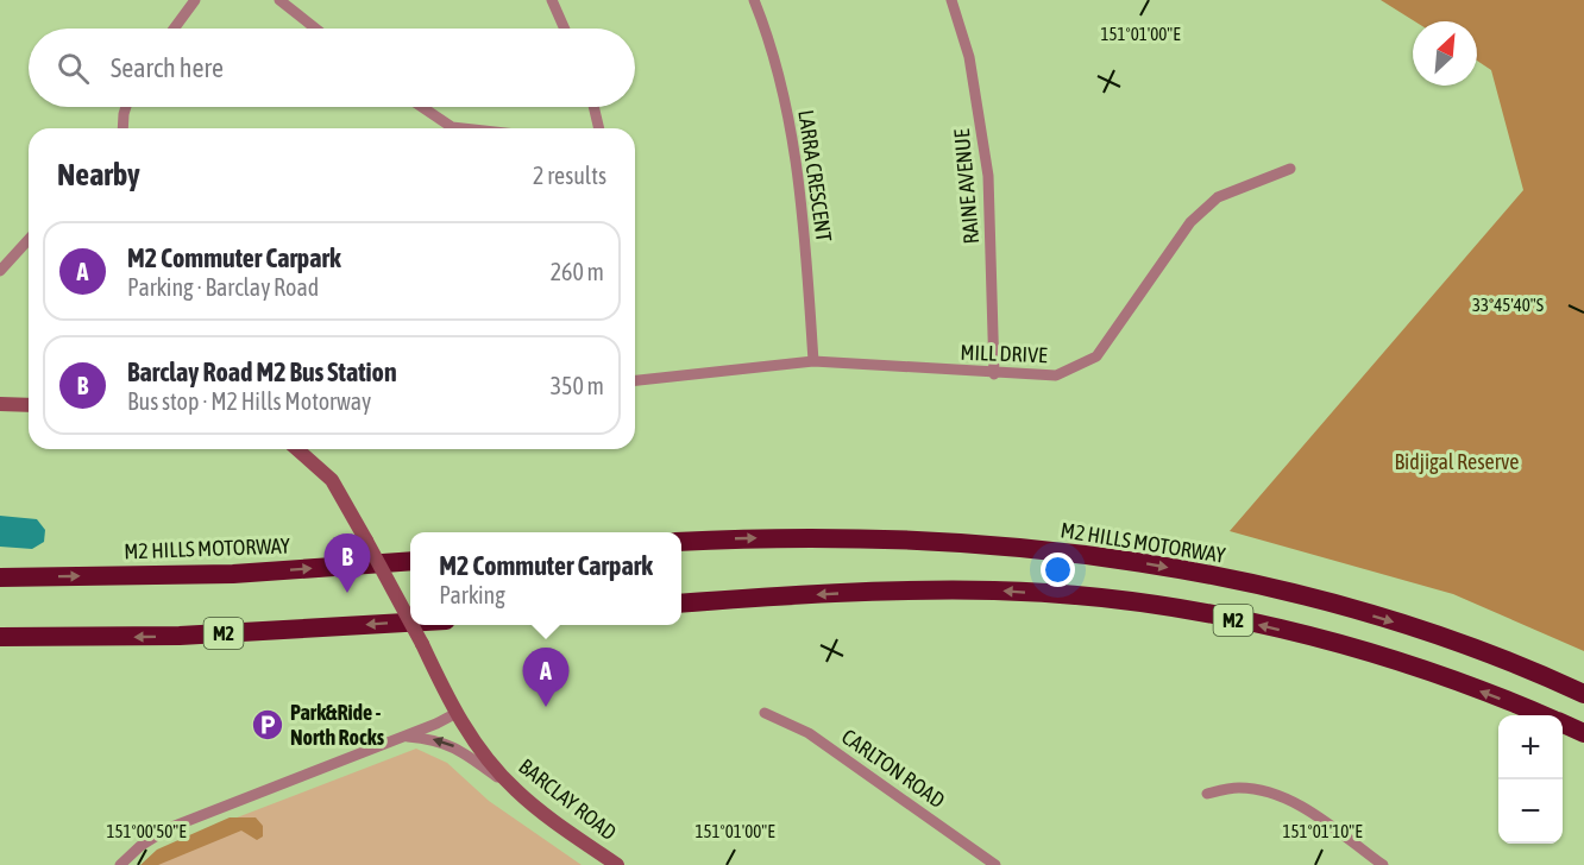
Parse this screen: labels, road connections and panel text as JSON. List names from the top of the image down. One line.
{"streets":{"highway":["M2 HILLS MOTORWAY","M2"],"main road":["BARCLAY ROAD"],"street":["LARRA CRESCENT","RAINE AVENUE","MILL DRIVE","CARLTON ROAD"]},"crossings":[["LARRA CRESCENT","MILL DRIVE"],["RAINE AVENUE","MILL DRIVE"]],"parks":["Bidjigal Reserve"],"places":{"parking":["Park&Ride - North Rocks"]},"north":"top right","page":{"search":"Search here","heading":["Nearby","2 results"],"list":[{"mark":"A","name":"M2 Commuter Carpark","note":"Parking · Barclay Road","value":"260 m"},{"mark":"B","name":"Barclay Road M2 Bus Station","note":"Bus stop · M2 Hills Motorway","value":"350 m"}],"popup":["M2 Commuter Carpark","Parking"],"pins":["B","A"],"map_buttons":["+","−"]},"coordinates":["151°01'00\"E","33°45'40\"S","151°00'50\"E","151°01'10\"E"]}
